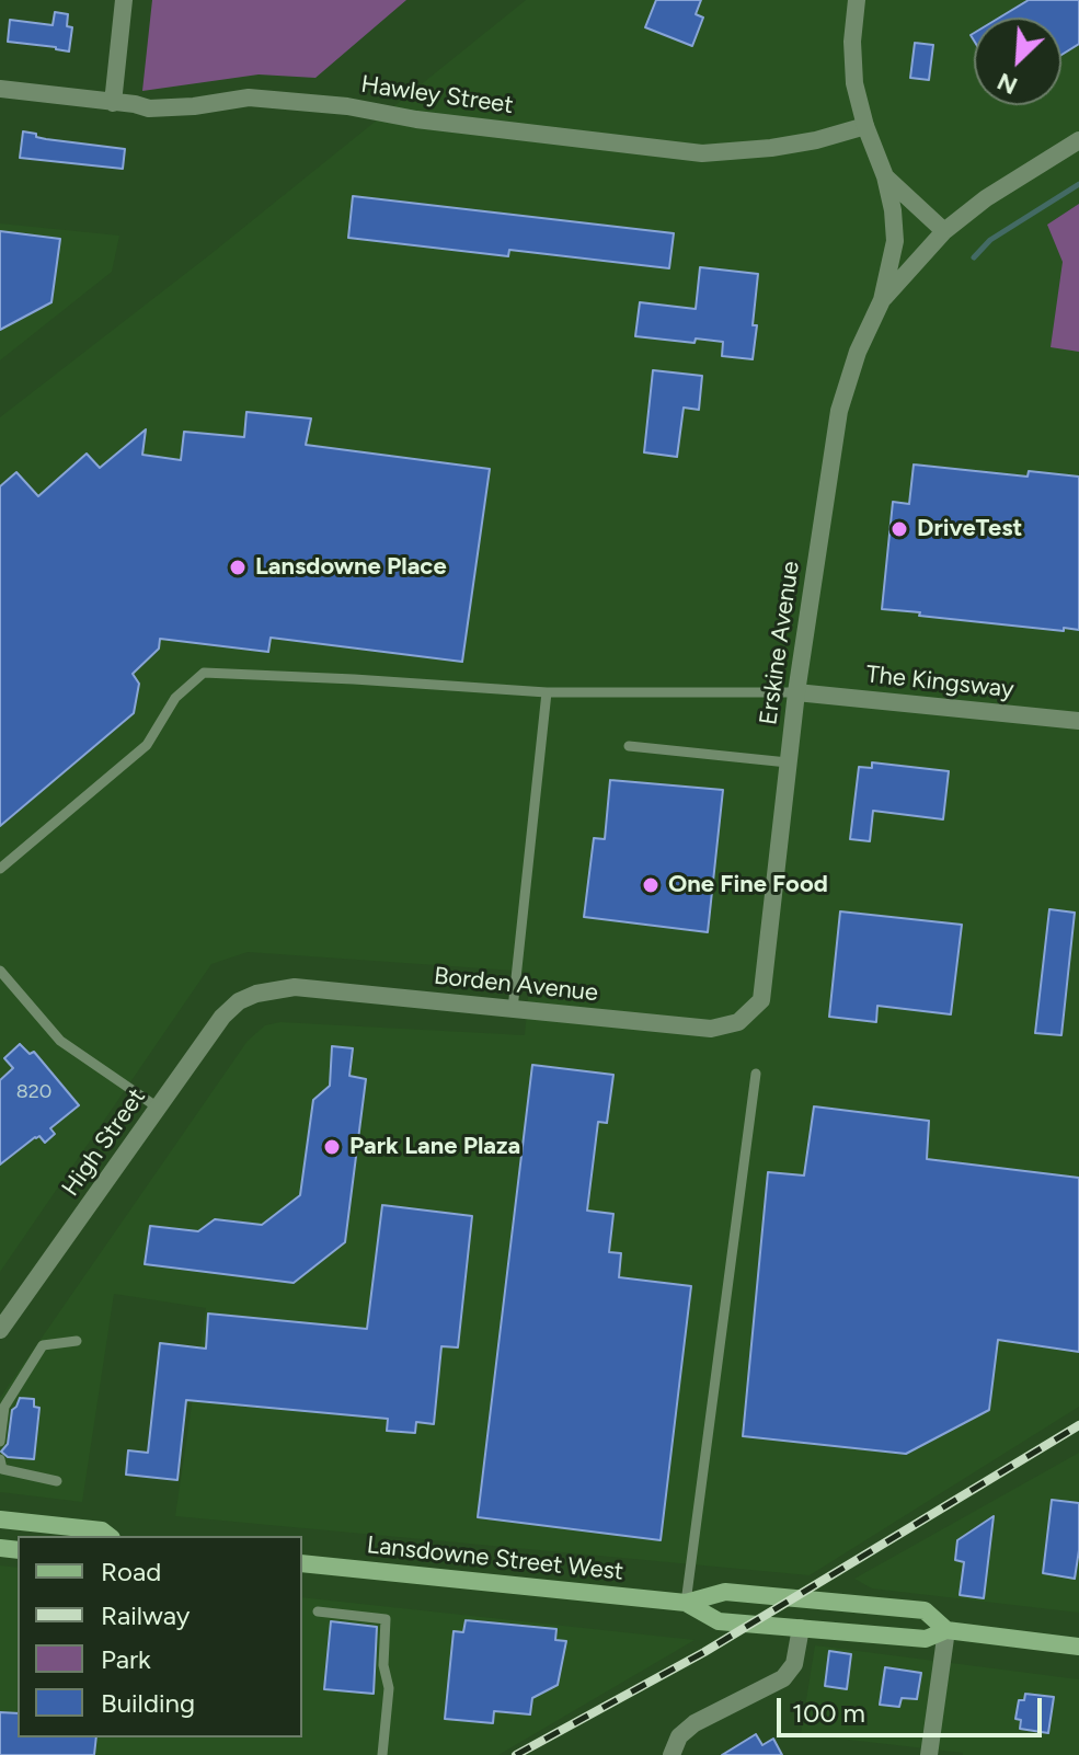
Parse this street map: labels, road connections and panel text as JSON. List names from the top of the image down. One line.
{"streets":{"main road":["Lansdowne Street West"],"street":["Hawley Street","Erskine Avenue","The Kingsway","Borden Avenue","High Street"]},"crossings":[["Erskine Avenue","The Kingsway"],["Erskine Avenue","Borden Avenue"],["Borden Avenue","High Street"]],"places":["DriveTest","Lansdowne Place","One Fine Food","Park Lane Plaza"],"house_numbers":["820"],"legend":["Road","Railway","Park","Building"],"scale_bar":"100 m","north":"bottom left"}
